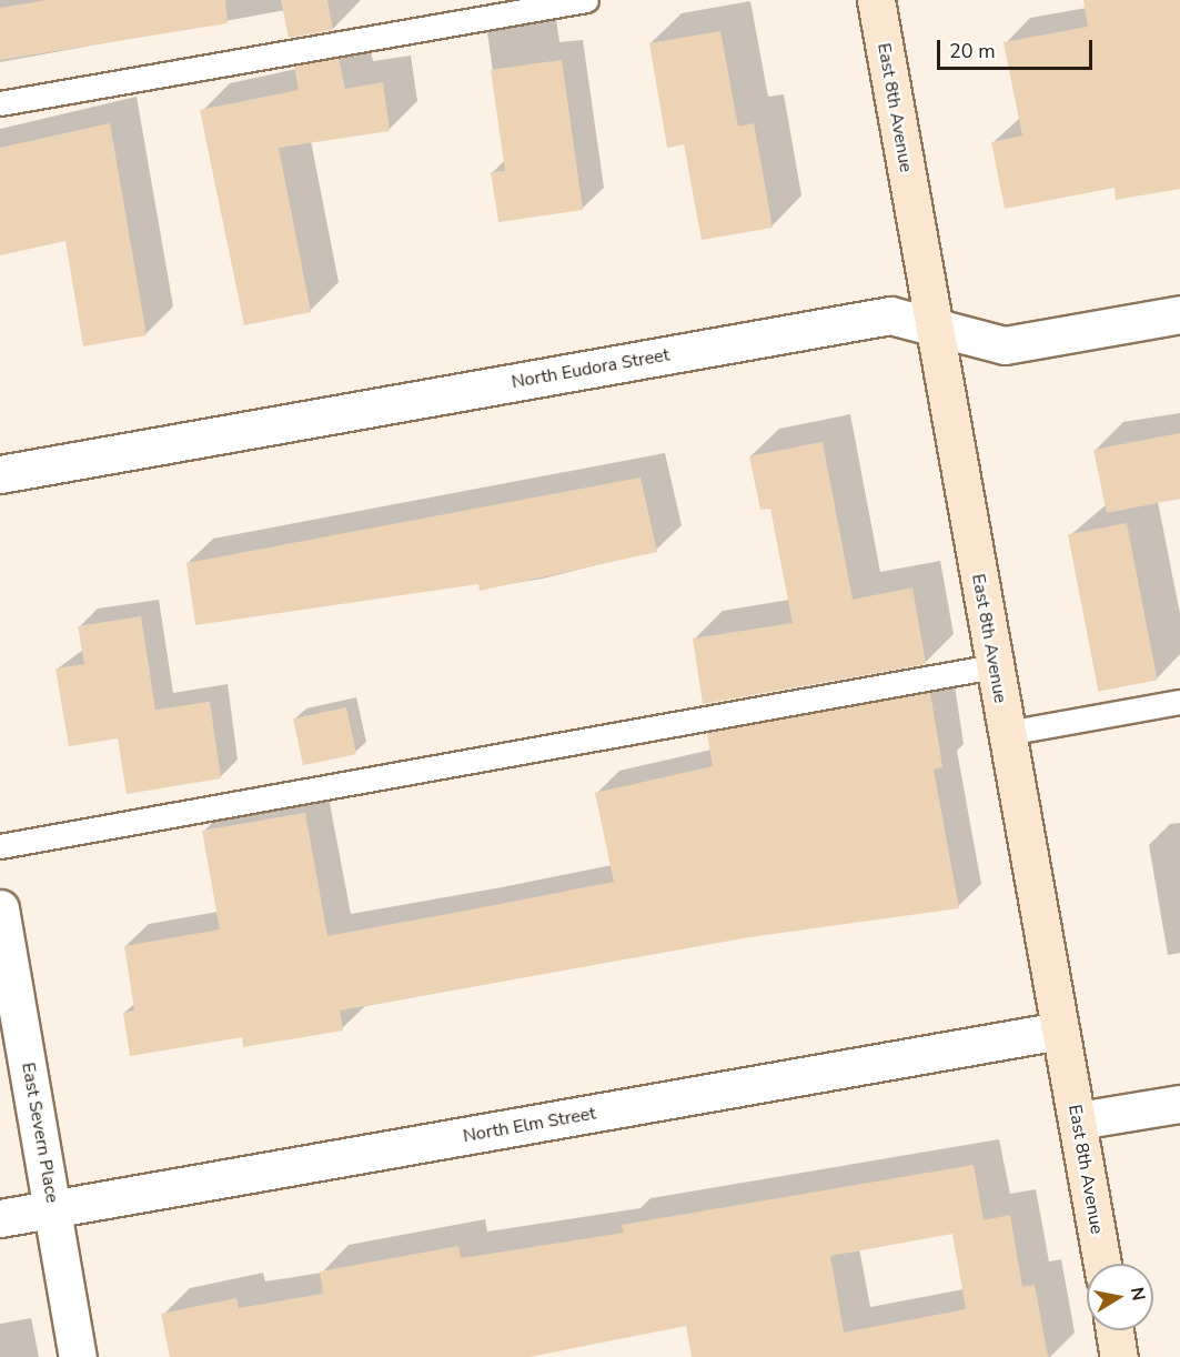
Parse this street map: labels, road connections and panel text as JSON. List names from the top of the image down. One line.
{"streets":{"street":["East 8th Avenue","North Eudora Street","North Elm Street","East Severn Place"]},"crossings":[["East 8th Avenue","North Eudora Street"],["East 8th Avenue","North Elm Street"],["North Elm Street","East Severn Place"]],"scale_bar":"20 m","north":"right"}
